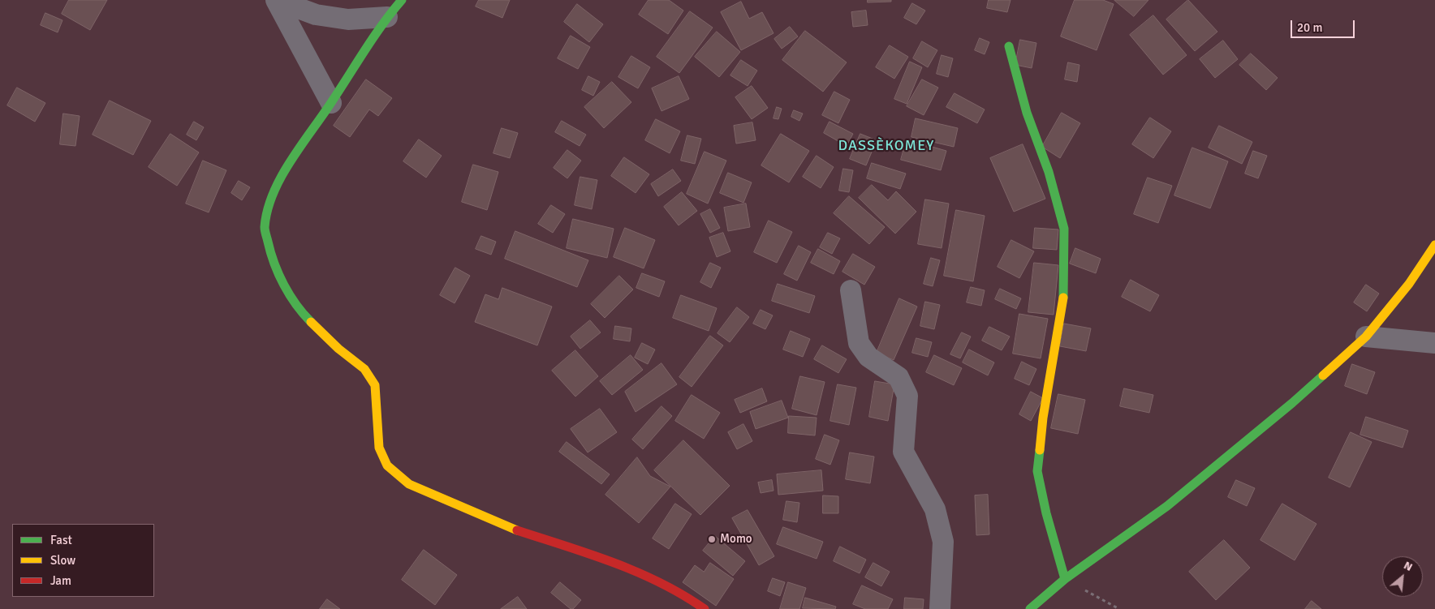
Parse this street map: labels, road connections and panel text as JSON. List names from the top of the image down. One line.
{"districts":["DASSÈKOMEY"],"places":["Momo"],"legend":["Fast","Slow","Jam"],"scale_bar":"20 m","north":"top right"}
